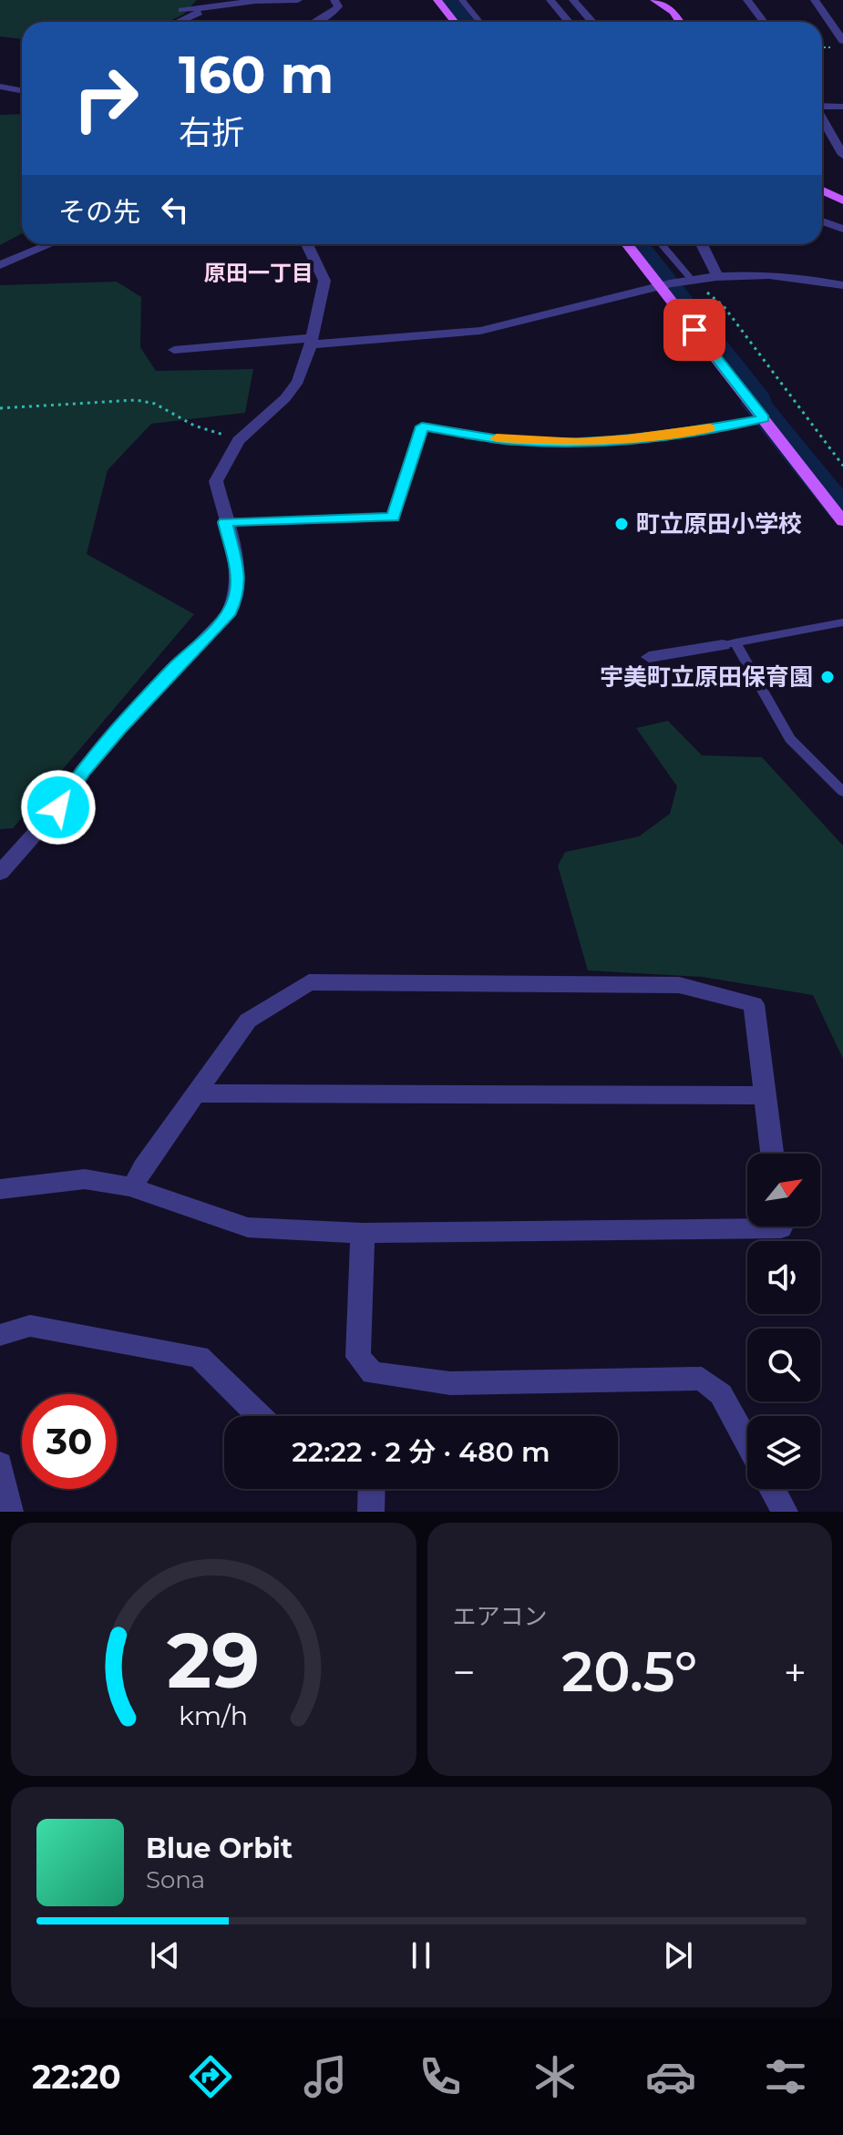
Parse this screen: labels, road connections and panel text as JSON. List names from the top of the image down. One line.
{"districts":["原田一丁目"],"places":["町立原田小学校","宇美町立原田保育園"],"north":"top right","page":{"turn":["160 m","右折"],"then":"その先","limit":"30","trip":"22:22 · 2 分 · 480 m","tile":"エアコン","heat":["−","20.5°","+"],"song":["Blue Orbit","Sona"],"tabs":"22:20","gauge":["29","km/h"]}}
